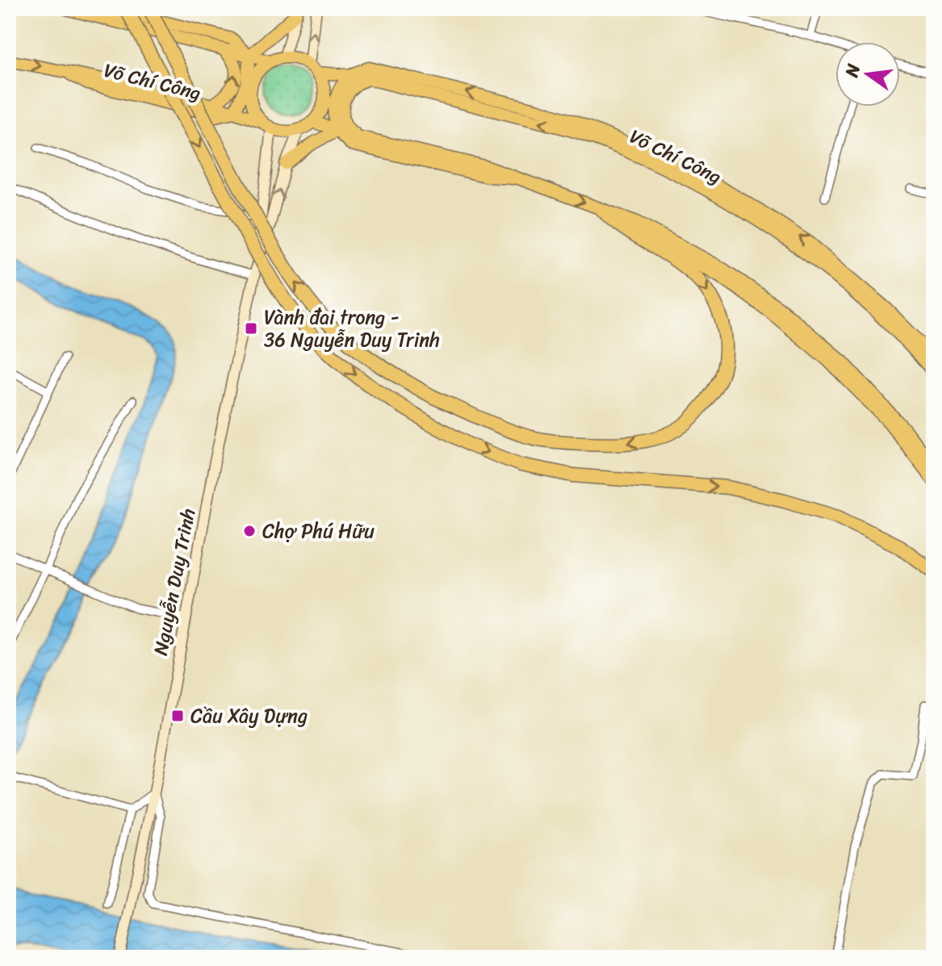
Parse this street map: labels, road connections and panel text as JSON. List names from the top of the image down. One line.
{"streets":{"main road":["Võ Chí Công","Nguyễn Duy Trinh"]},"crossings":[["Võ Chí Công","Nguyễn Duy Trinh"]],"places":{"transit":["Vành đai trong - 36 Nguyễn Duy Trinh","Cầu Xây Dựng"],"other":["Chợ Phú Hữu"]},"north":"left"}
